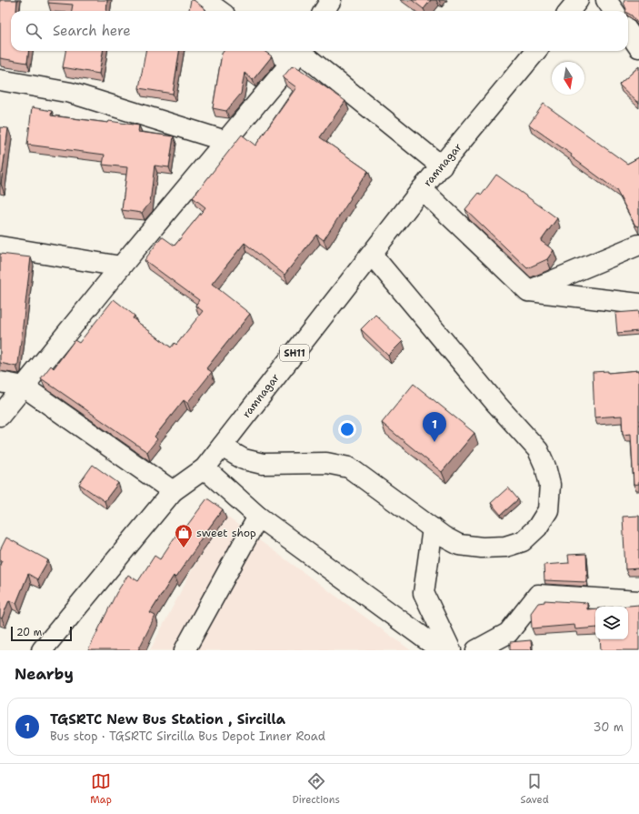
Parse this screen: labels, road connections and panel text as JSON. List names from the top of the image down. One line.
{"streets":{"street":["ramnagar","SH11"]},"places":{"shop":["sweet shop"]},"scale_bar":"20 m","north":"bottom","page":{"search":"Search here","pins":"1","scale":"20 m","heading":"Nearby","list":[{"mark":"1","name":"TGSRTC New Bus Station , Sircilla","note":"Bus stop · TGSRTC Sircilla Bus Depot Inner Road","value":"30 m"}],"nav":["Map","Directions","Saved"]}}
